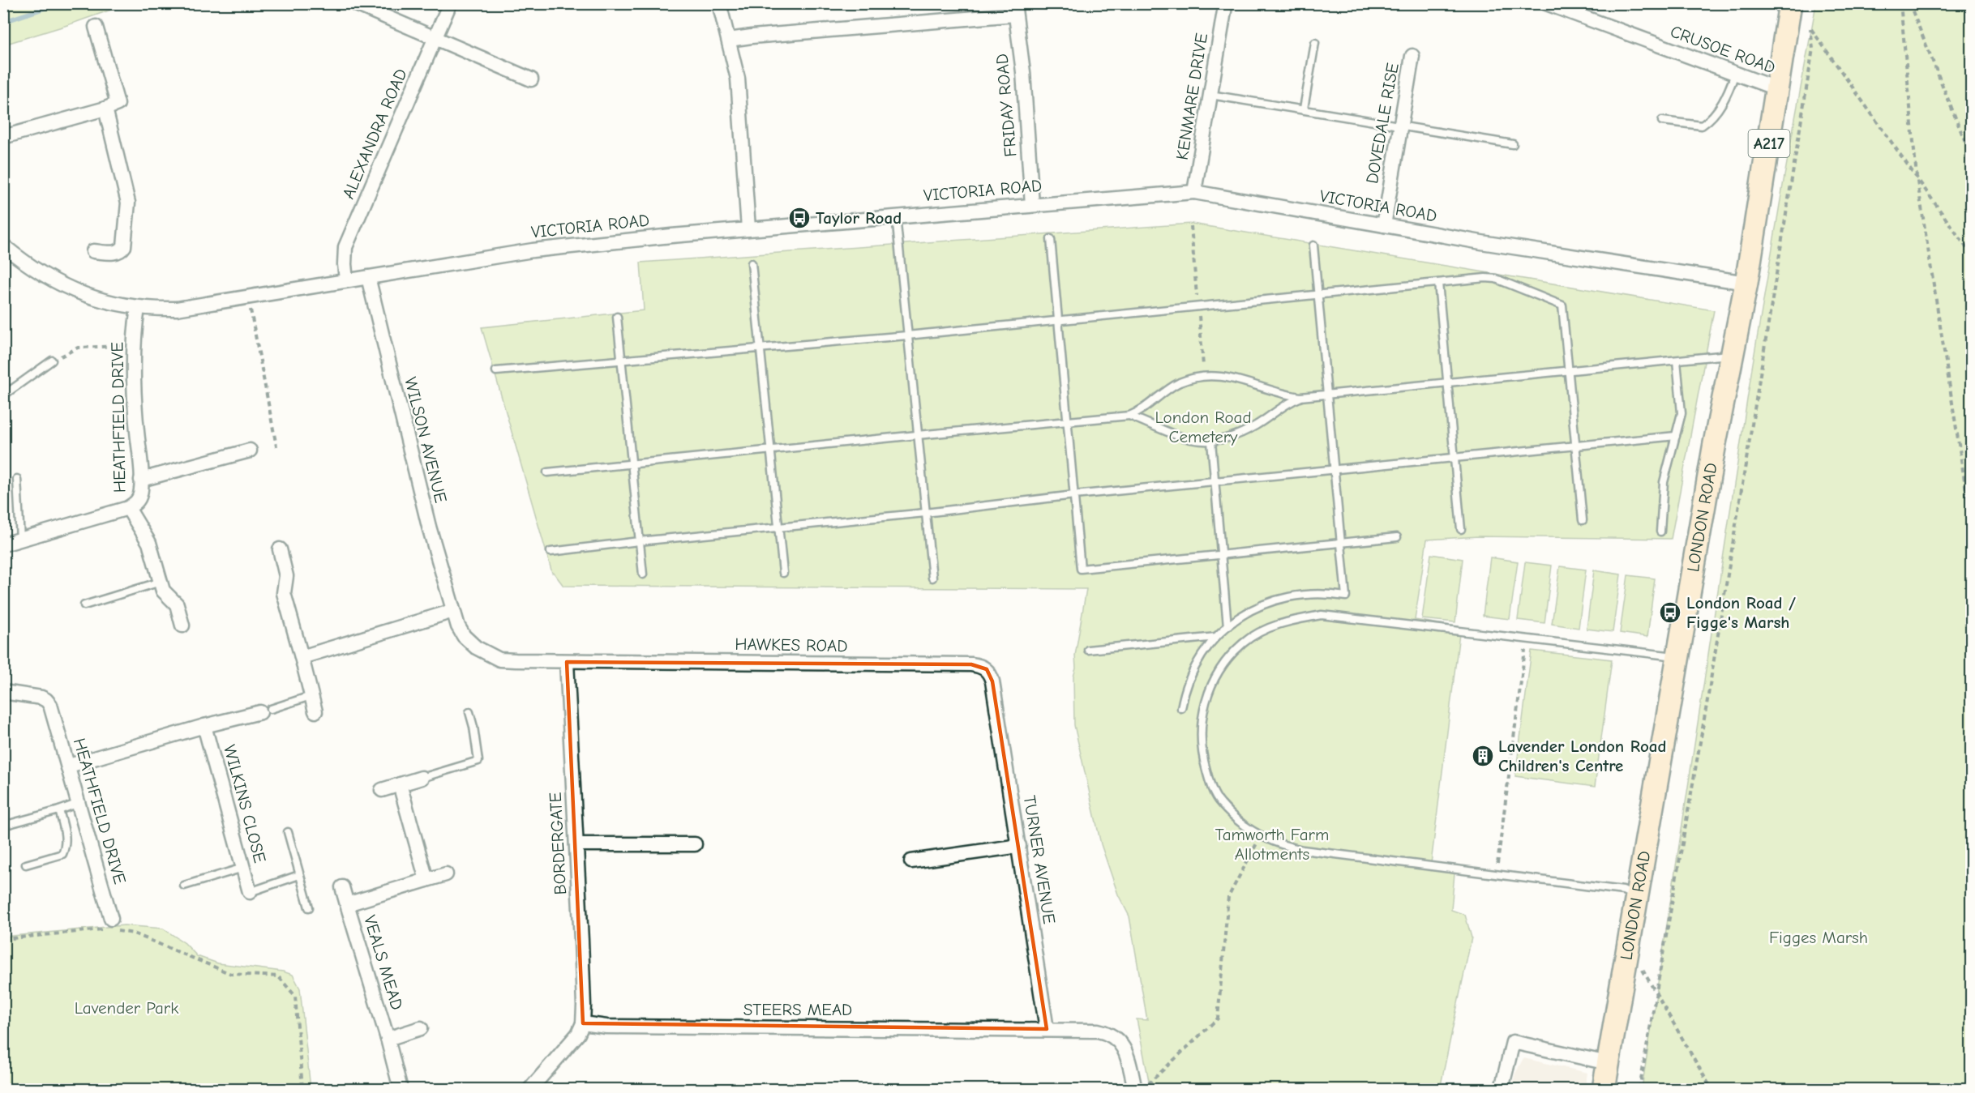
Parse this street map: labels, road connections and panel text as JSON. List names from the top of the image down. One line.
{"streets":{"main road":["A217","LONDON ROAD"],"street":["CRUSOE ROAD","KENMARE DRIVE","FRIDAY ROAD","DOVEDALE RISE","ALEXANDRA ROAD","VICTORIA ROAD","HEATHFIELD DRIVE","WILSON AVENUE","HAWKES ROAD","WILKINS CLOSE","BORDERGATE","TURNER AVENUE","VEALS MEAD","STEERS MEAD"]},"crossings":[["CRUSOE ROAD","LONDON ROAD"],["KENMARE DRIVE","VICTORIA ROAD"],["FRIDAY ROAD","VICTORIA ROAD"],["DOVEDALE RISE","VICTORIA ROAD"],["ALEXANDRA ROAD","VICTORIA ROAD"],["VICTORIA ROAD","HEATHFIELD DRIVE"],["VICTORIA ROAD","WILSON AVENUE"],["VICTORIA ROAD","LONDON ROAD"],["HEATHFIELD DRIVE","WILKINS CLOSE"],["WILSON AVENUE","HAWKES ROAD"],["WILSON AVENUE","BORDERGATE"],["HAWKES ROAD","BORDERGATE"],["HAWKES ROAD","TURNER AVENUE"],["BORDERGATE","STEERS MEAD"],["TURNER AVENUE","STEERS MEAD"]],"parks":["London Road Cemetery","Tamworth Farm Allotments","Figges Marsh","Lavender Park"],"places":{"bus stop":["Taylor Road","London Road / Figge's Marsh"],"building":["Lavender London Road Children's Centre"]}}
